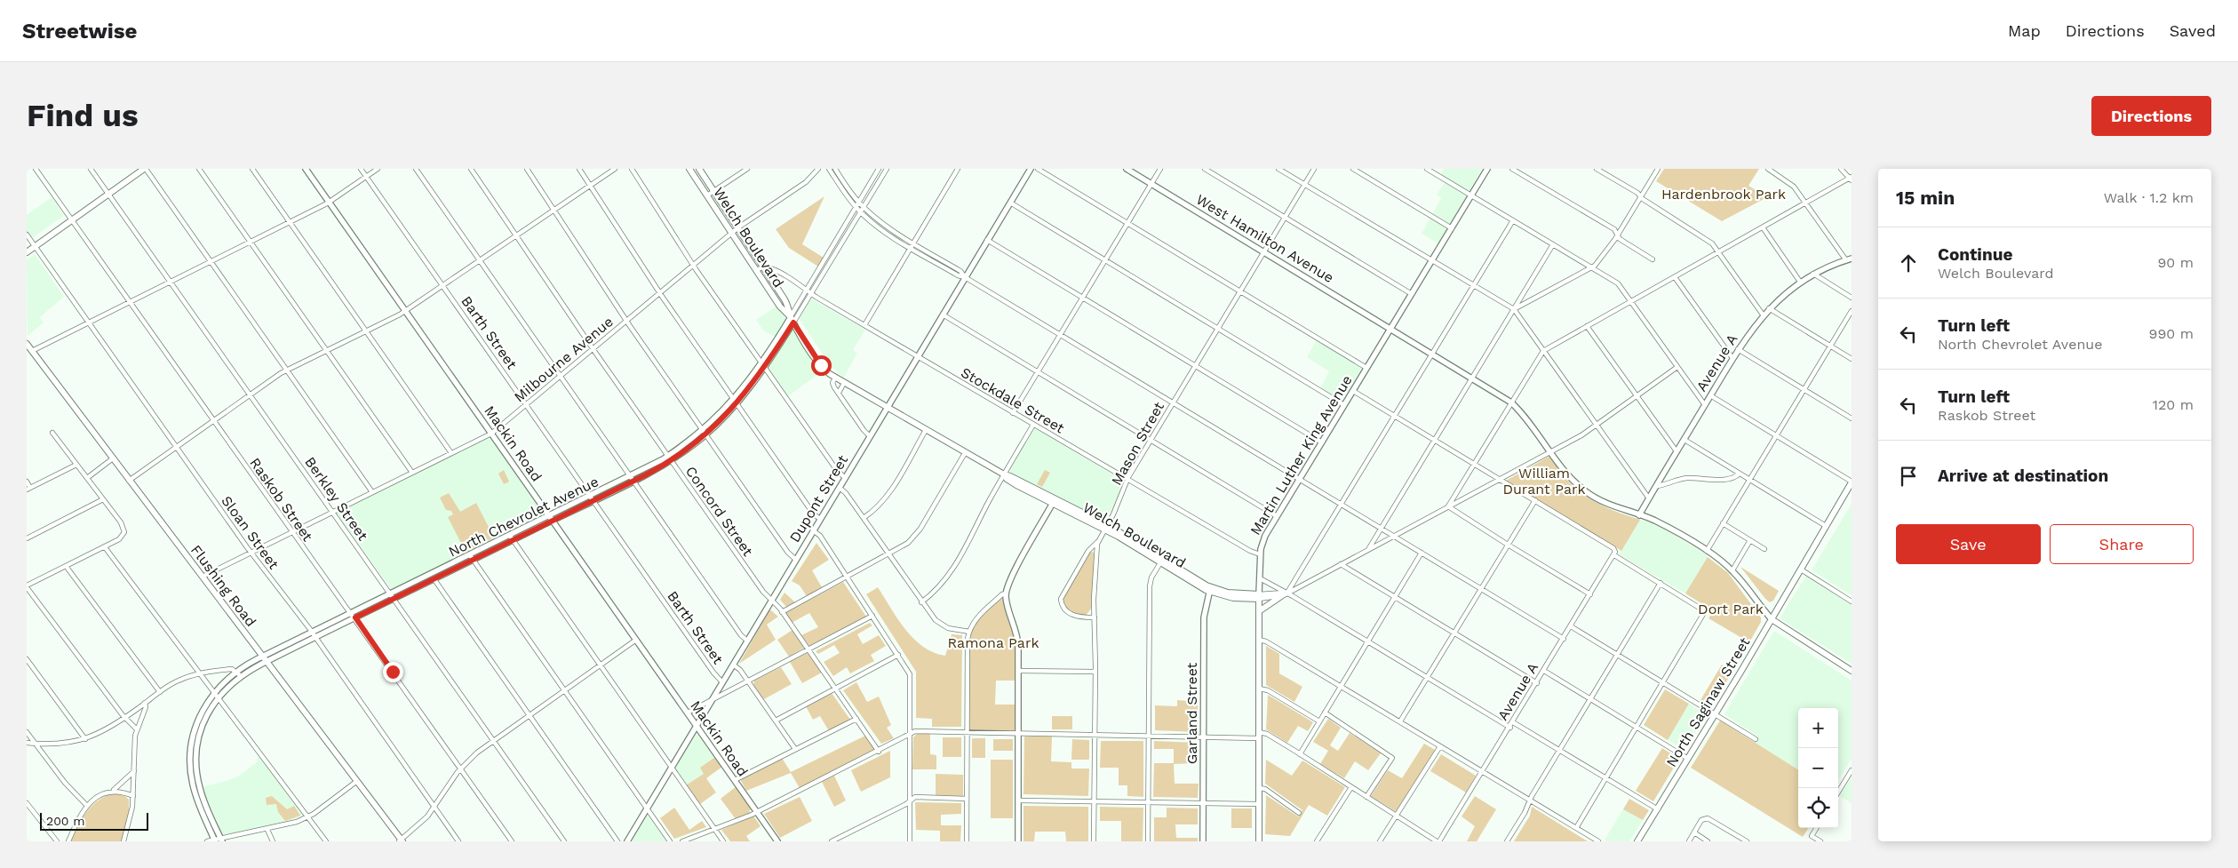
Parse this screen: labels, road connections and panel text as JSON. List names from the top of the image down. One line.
{"streets":{"main road":["Welch Boulevard","Martin Luther King Avenue","Flushing Road","North Saginaw Street"],"street":["West Hamilton Avenue","Barth Street","Milbourne Avenue","Avenue A","Stockdale Street","Mackin Road","Mason Street","Berkley Street","Dupont Street","Raskob Street","Concord Street","North Chevrolet Avenue","Sloan Street","Garland Street"]},"crossings":[["Welch Boulevard","Milbourne Avenue"],["Welch Boulevard","Stockdale Street"],["Welch Boulevard","Mason Street"],["Welch Boulevard","Martin Luther King Avenue"],["Welch Boulevard","Dupont Street"],["Welch Boulevard","North Chevrolet Avenue"],["Welch Boulevard","Garland Street"],["West Hamilton Avenue","Avenue A"],["West Hamilton Avenue","Mason Street"],["West Hamilton Avenue","Martin Luther King Avenue"],["West Hamilton Avenue","North Saginaw Street"],["Barth Street","Milbourne Avenue"],["Barth Street","Dupont Street"],["Barth Street","North Chevrolet Avenue"],["Milbourne Avenue","Mackin Road"],["Milbourne Avenue","Berkley Street"],["Milbourne Avenue","Raskob Street"],["Milbourne Avenue","Concord Street"],["Milbourne Avenue","Sloan Street"],["Milbourne Avenue","Flushing Road"],["Stockdale Street","Mason Street"],["Stockdale Street","Martin Luther King Avenue"],["Stockdale Street","Dupont Street"],["Stockdale Street","North Chevrolet Avenue"],["Mackin Road","Dupont Street"],["Mackin Road","North Chevrolet Avenue"],["Berkley Street","North Chevrolet Avenue"],["Dupont Street","Concord Street"],["Raskob Street","North Chevrolet Avenue"],["Concord Street","North Chevrolet Avenue"],["North Chevrolet Avenue","Sloan Street"],["North Chevrolet Avenue","Flushing Road"]],"parks":["Hardenbrook Park","William Durant Park","Dort Park","Ramona Park"],"scale_bar":"200 m","page":{"header":"Streetwise","nav":["Map","Directions","Saved"],"buttons":["Directions",["Save","Share"]],"title":"Find us","heading":["15 min","Walk · 1.2 km"],"list":[["Continue","Welch Boulevard","90 m"],["Turn left","North Chevrolet Avenue","990 m"],["Turn left","Raskob Street","120 m"],"Arrive at destination"],"map_buttons":["+","−"],"scale":"200 m"}}
